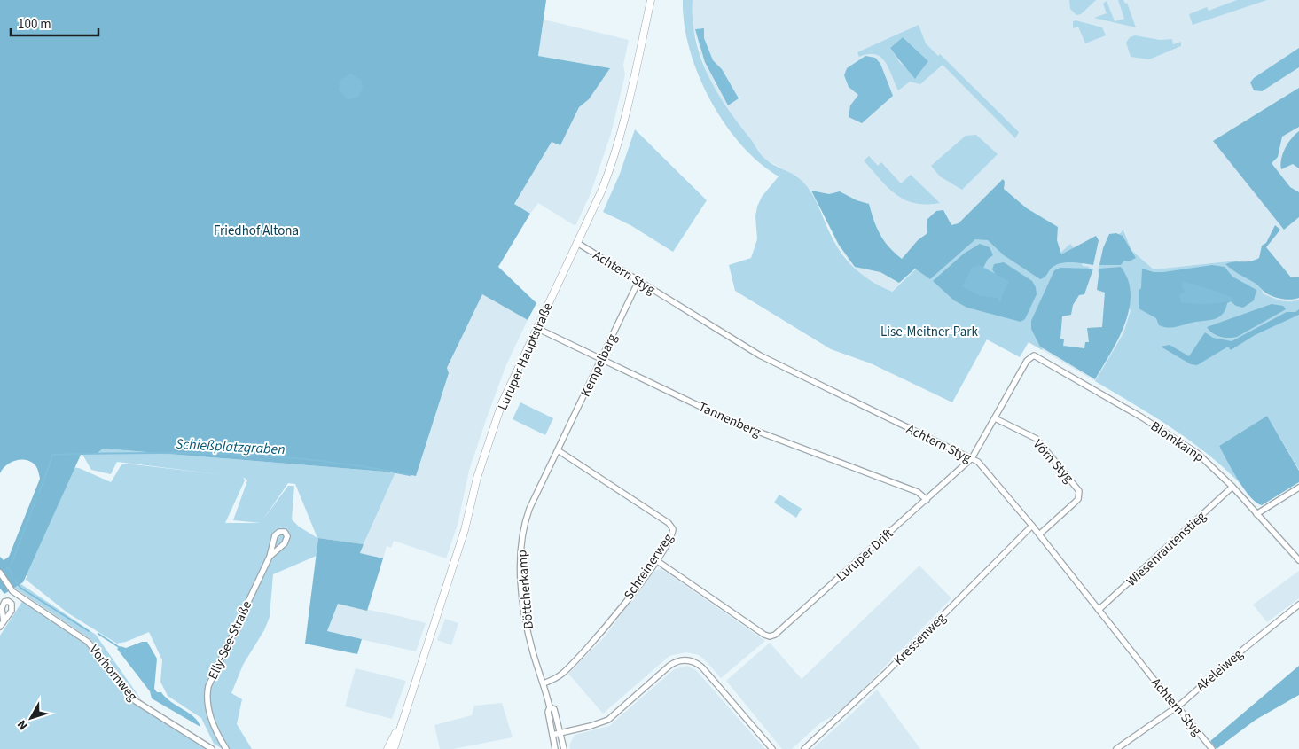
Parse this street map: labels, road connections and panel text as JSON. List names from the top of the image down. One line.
{"streets":{"main road":["Luruper Hauptstraße"],"street":["Achtern Styg","Kempelbarg","Tannenberg","Blomkamp","Vörn Styg","Wiesenrautenstieg","Luruper Drift","Schreinerweg","Böttcherkamp","Kressenweg","Elly-See-Straße","Akeleiweg","Vorhornweg"]},"crossings":[["Achtern Styg","Luruper Hauptstraße"],["Achtern Styg","Kempelbarg"],["Achtern Styg","Vörn Styg"],["Achtern Styg","Wiesenrautenstieg"],["Achtern Styg","Luruper Drift"],["Achtern Styg","Kressenweg"],["Achtern Styg","Akeleiweg"],["Luruper Hauptstraße","Tannenberg"],["Kempelbarg","Tannenberg"],["Kempelbarg","Schreinerweg"],["Kempelbarg","Böttcherkamp"],["Tannenberg","Luruper Drift"],["Blomkamp","Wiesenrautenstieg"],["Blomkamp","Luruper Drift"],["Vörn Styg","Luruper Drift"],["Luruper Drift","Schreinerweg"],["Schreinerweg","Böttcherkamp"]],"water":["Schießplatzgraben"],"parks":["Friedhof Altona","Lise-Meitner-Park"],"scale_bar":"100 m","north":"bottom left"}
